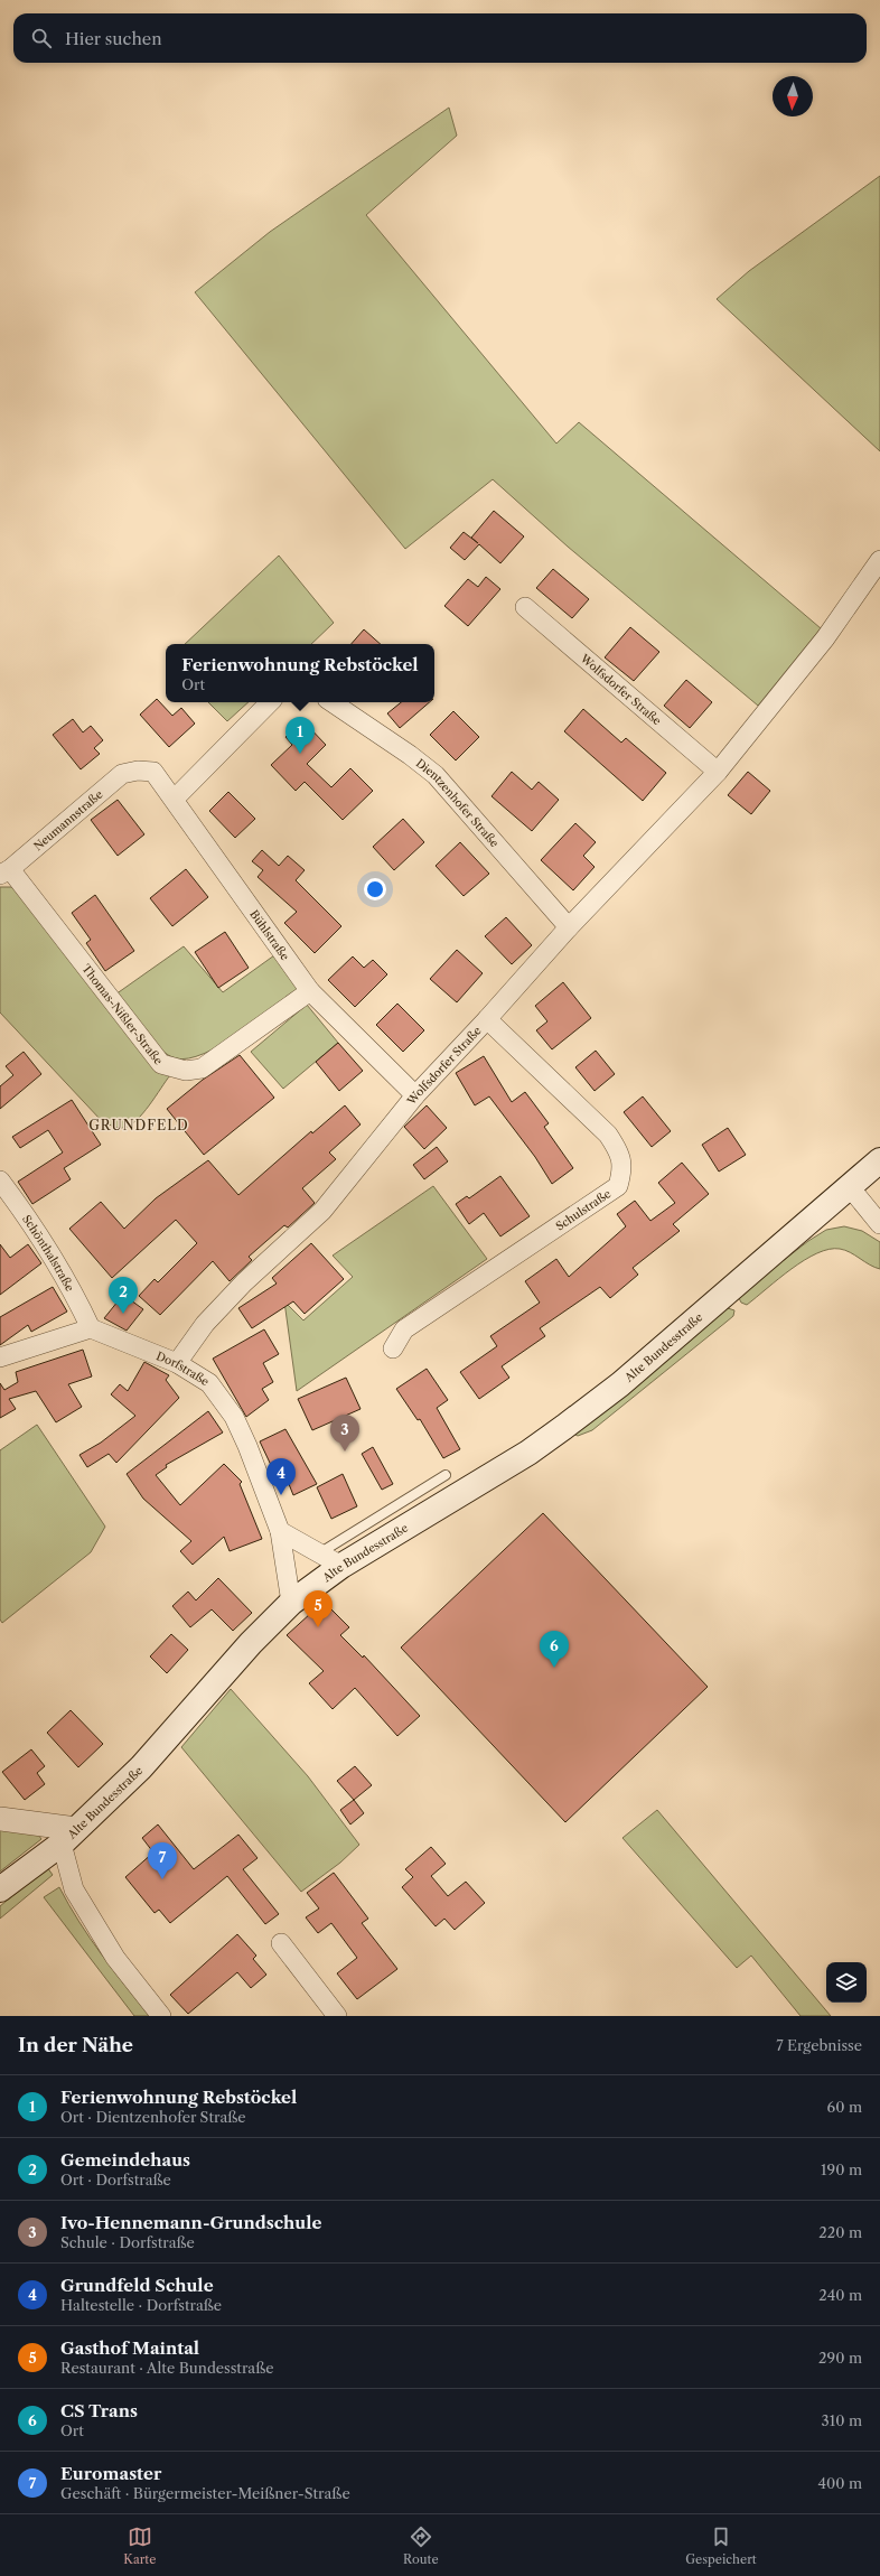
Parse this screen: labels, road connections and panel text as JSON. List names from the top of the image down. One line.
{"streets":{"main road":["Alte Bundesstraße"],"street":["Wolfsdorfer Straße","Dientzenhofer Straße","Neumannstraße","Bühlstraße","Thomas-Nißler-Straße","Schulstraße","Schönthalstraße","Dorfstraße"]},"crossings":[["Wolfsdorfer Straße","Dientzenhofer Straße"],["Wolfsdorfer Straße","Bühlstraße"],["Wolfsdorfer Straße","Schulstraße"],["Wolfsdorfer Straße","Dorfstraße"],["Neumannstraße","Bühlstraße"],["Neumannstraße","Thomas-Nißler-Straße"],["Bühlstraße","Thomas-Nißler-Straße"],["Schönthalstraße","Dorfstraße"],["Alte Bundesstraße","Dorfstraße"]],"districts":["GRUNDFELD"],"north":"bottom","page":{"search":"Hier suchen","popup":["Ferienwohnung Rebstöckel","Ort"],"pins":["1","2","3","4","5","6","7"],"heading":["In der Nähe","7 Ergebnisse"],"list":[{"mark":"1","name":"Ferienwohnung Rebstöckel","note":"Ort · Dientzenhofer Straße","value":"60 m"},{"mark":"2","name":"Gemeindehaus","note":"Ort · Dorfstraße","value":"190 m"},{"mark":"3","name":"Ivo-Hennemann-Grundschule","note":"Schule · Dorfstraße","value":"220 m"},{"mark":"4","name":"Grundfeld Schule","note":"Haltestelle · Dorfstraße","value":"240 m"},{"mark":"5","name":"Gasthof Maintal","note":"Restaurant · Alte Bundesstraße","value":"290 m"},{"mark":"6","name":"CS Trans","note":"Ort","value":"310 m"},{"mark":"7","name":"Euromaster","note":"Geschäft · Bürgermeister-Meißner-Straße","value":"400 m"}],"nav":["Karte","Route","Gespeichert"]}}
